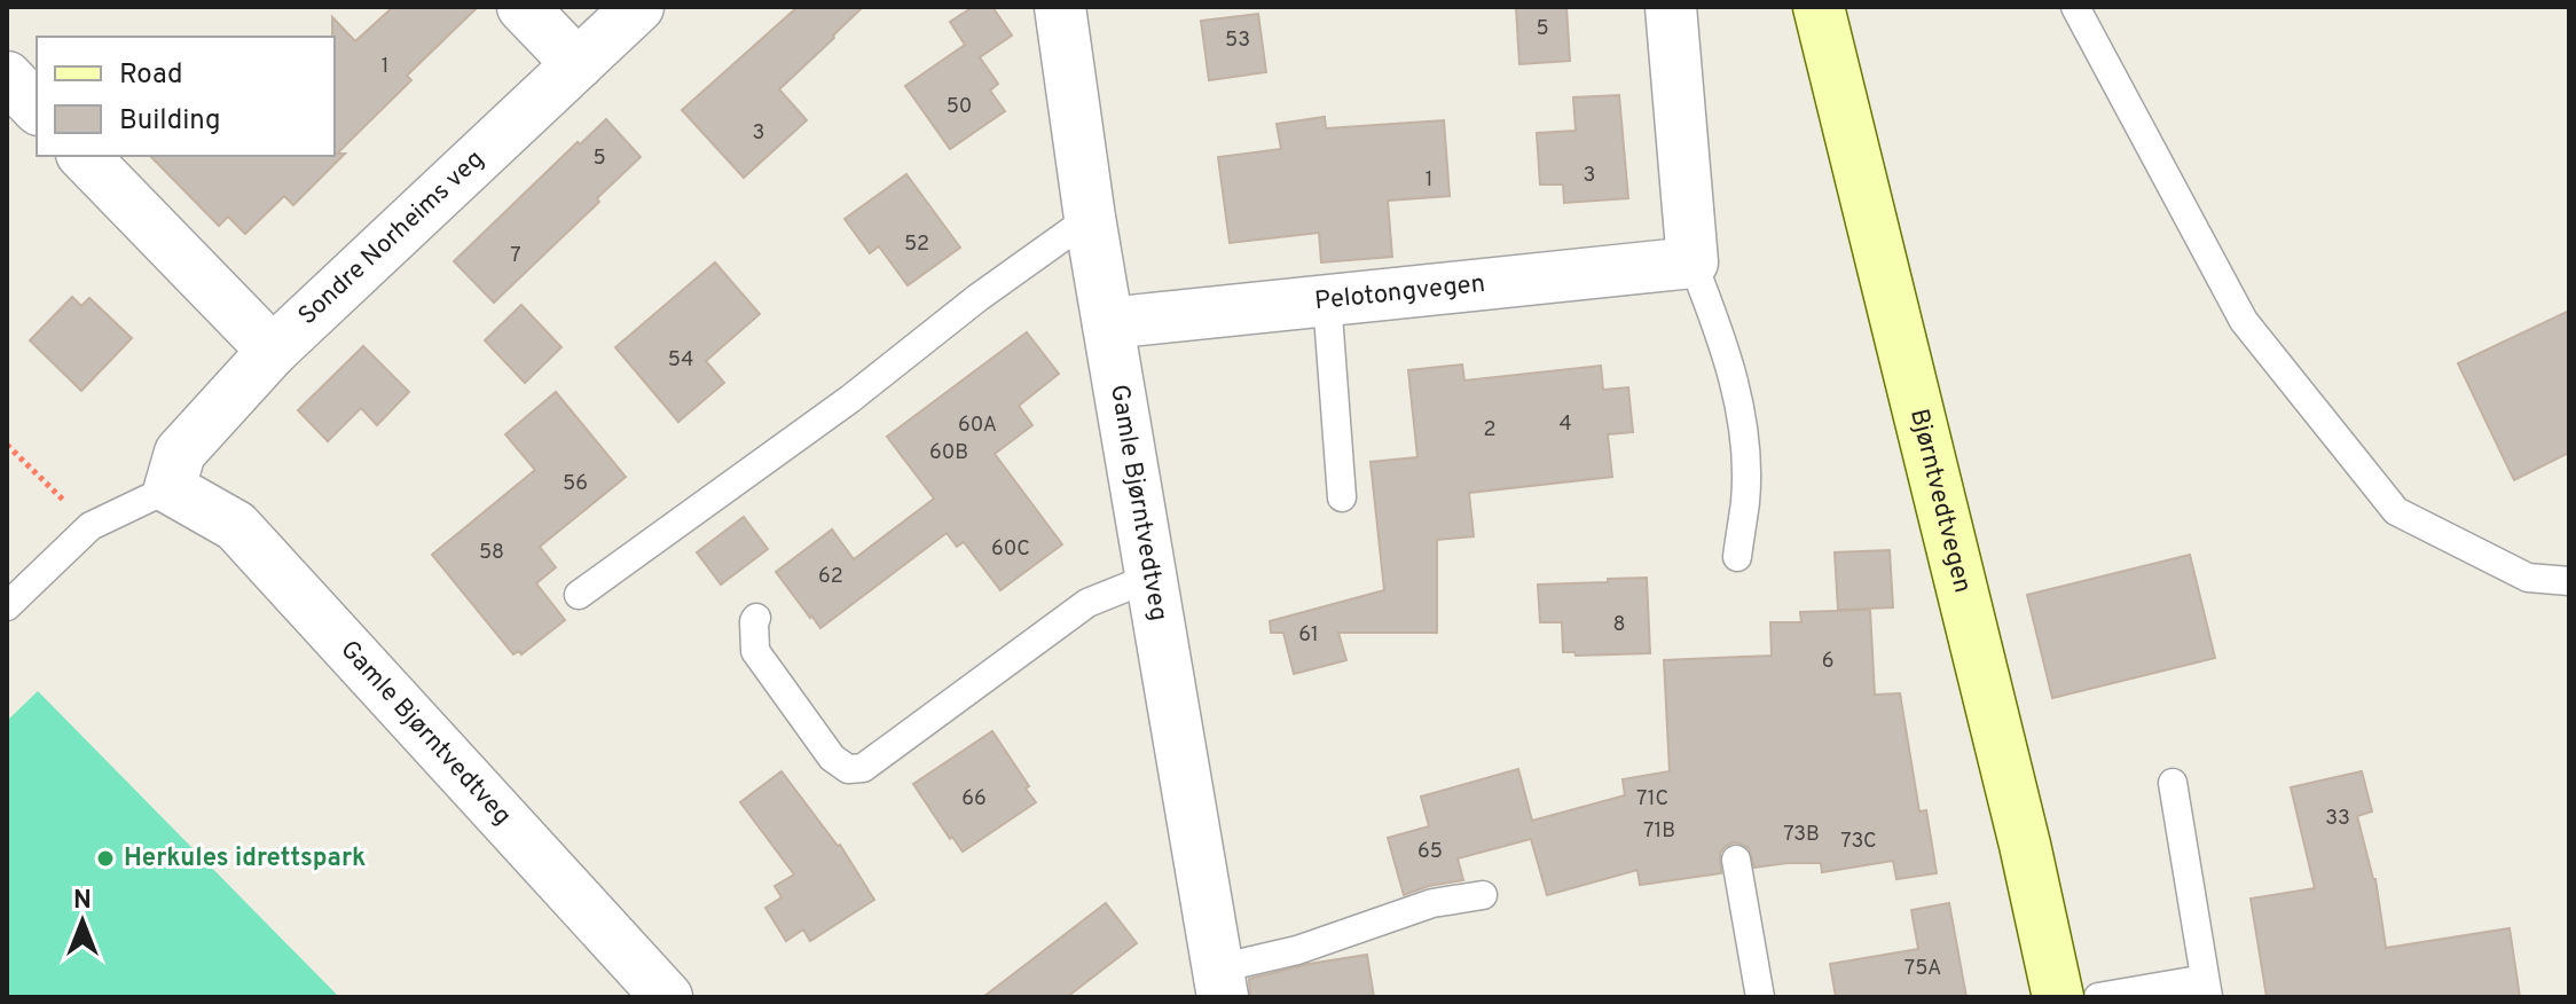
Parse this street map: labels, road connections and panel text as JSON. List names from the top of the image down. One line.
{"streets":{"main road":["Bjørntvedtvegen"],"street":["Sondre Norheims veg","Pelotongvegen","Gamle Bjørntvedtveg"]},"crossings":[["Sondre Norheims veg","Gamle Bjørntvedtveg"],["Pelotongvegen","Gamle Bjørntvedtveg"]],"places":["Herkules idrettspark"],"house_numbers":["5","53","1","50","3","5","3","1","52","7","54","4","60A","2","60B","56","60C","58","62","8","61","6","66","71C","33","71B","73B","73C","65","75A"],"legend":["Road","Building"],"north":"top"}
